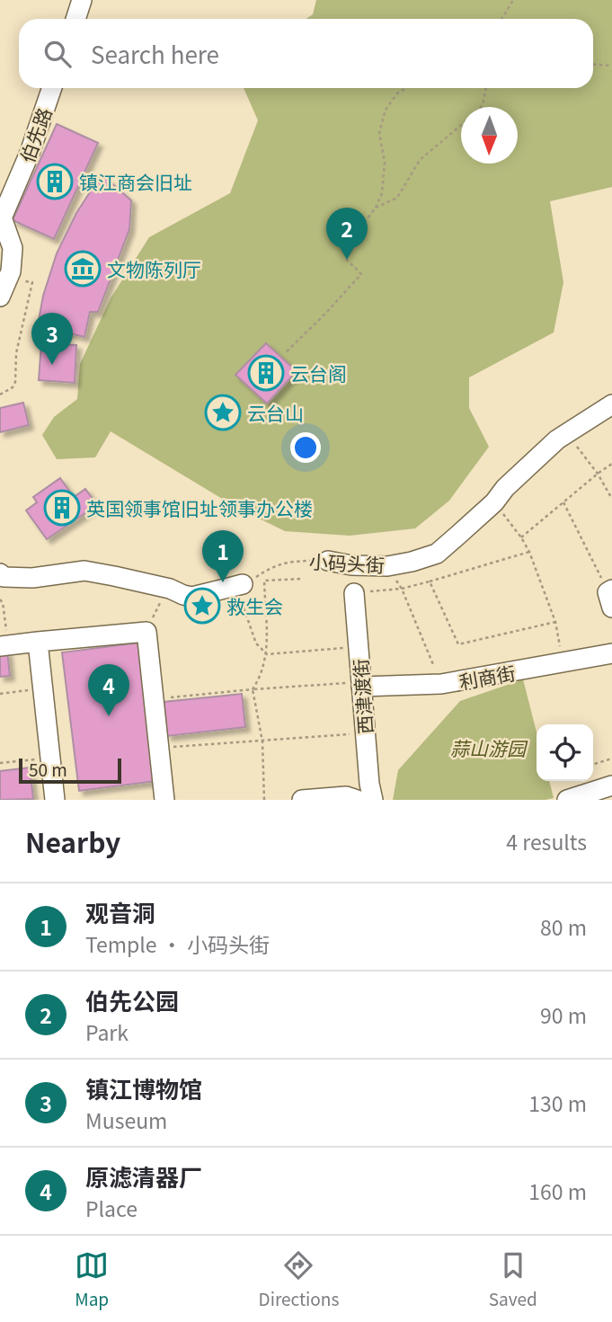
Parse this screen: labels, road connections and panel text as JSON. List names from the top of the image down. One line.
{"streets":{"street":["伯先路","小码头街","利商街","西津渡街"]},"crossings":[["利商街","西津渡街"]],"parks":["蒜山游园"],"places":{"building":["镇江商会旧址","云台阁","英国领事馆旧址领事办公楼"],"museum":["文物陈列厅"],"place":["云台山","救生会"]},"scale_bar":"50 m","north":"bottom","page":{"search":"Search here","pins":["2","3","1","4"],"scale":"50 m","heading":["Nearby","4 results"],"list":[{"mark":"1","name":"观音洞","note":"Temple · 小码头街","value":"80 m"},{"mark":"2","name":"伯先公园","note":"Park","value":"90 m"},{"mark":"3","name":"镇江博物馆","note":"Museum","value":"130 m"},{"mark":"4","name":"原滤清器厂","note":"Place","value":"160 m"}],"nav":["Map","Directions","Saved"]}}
